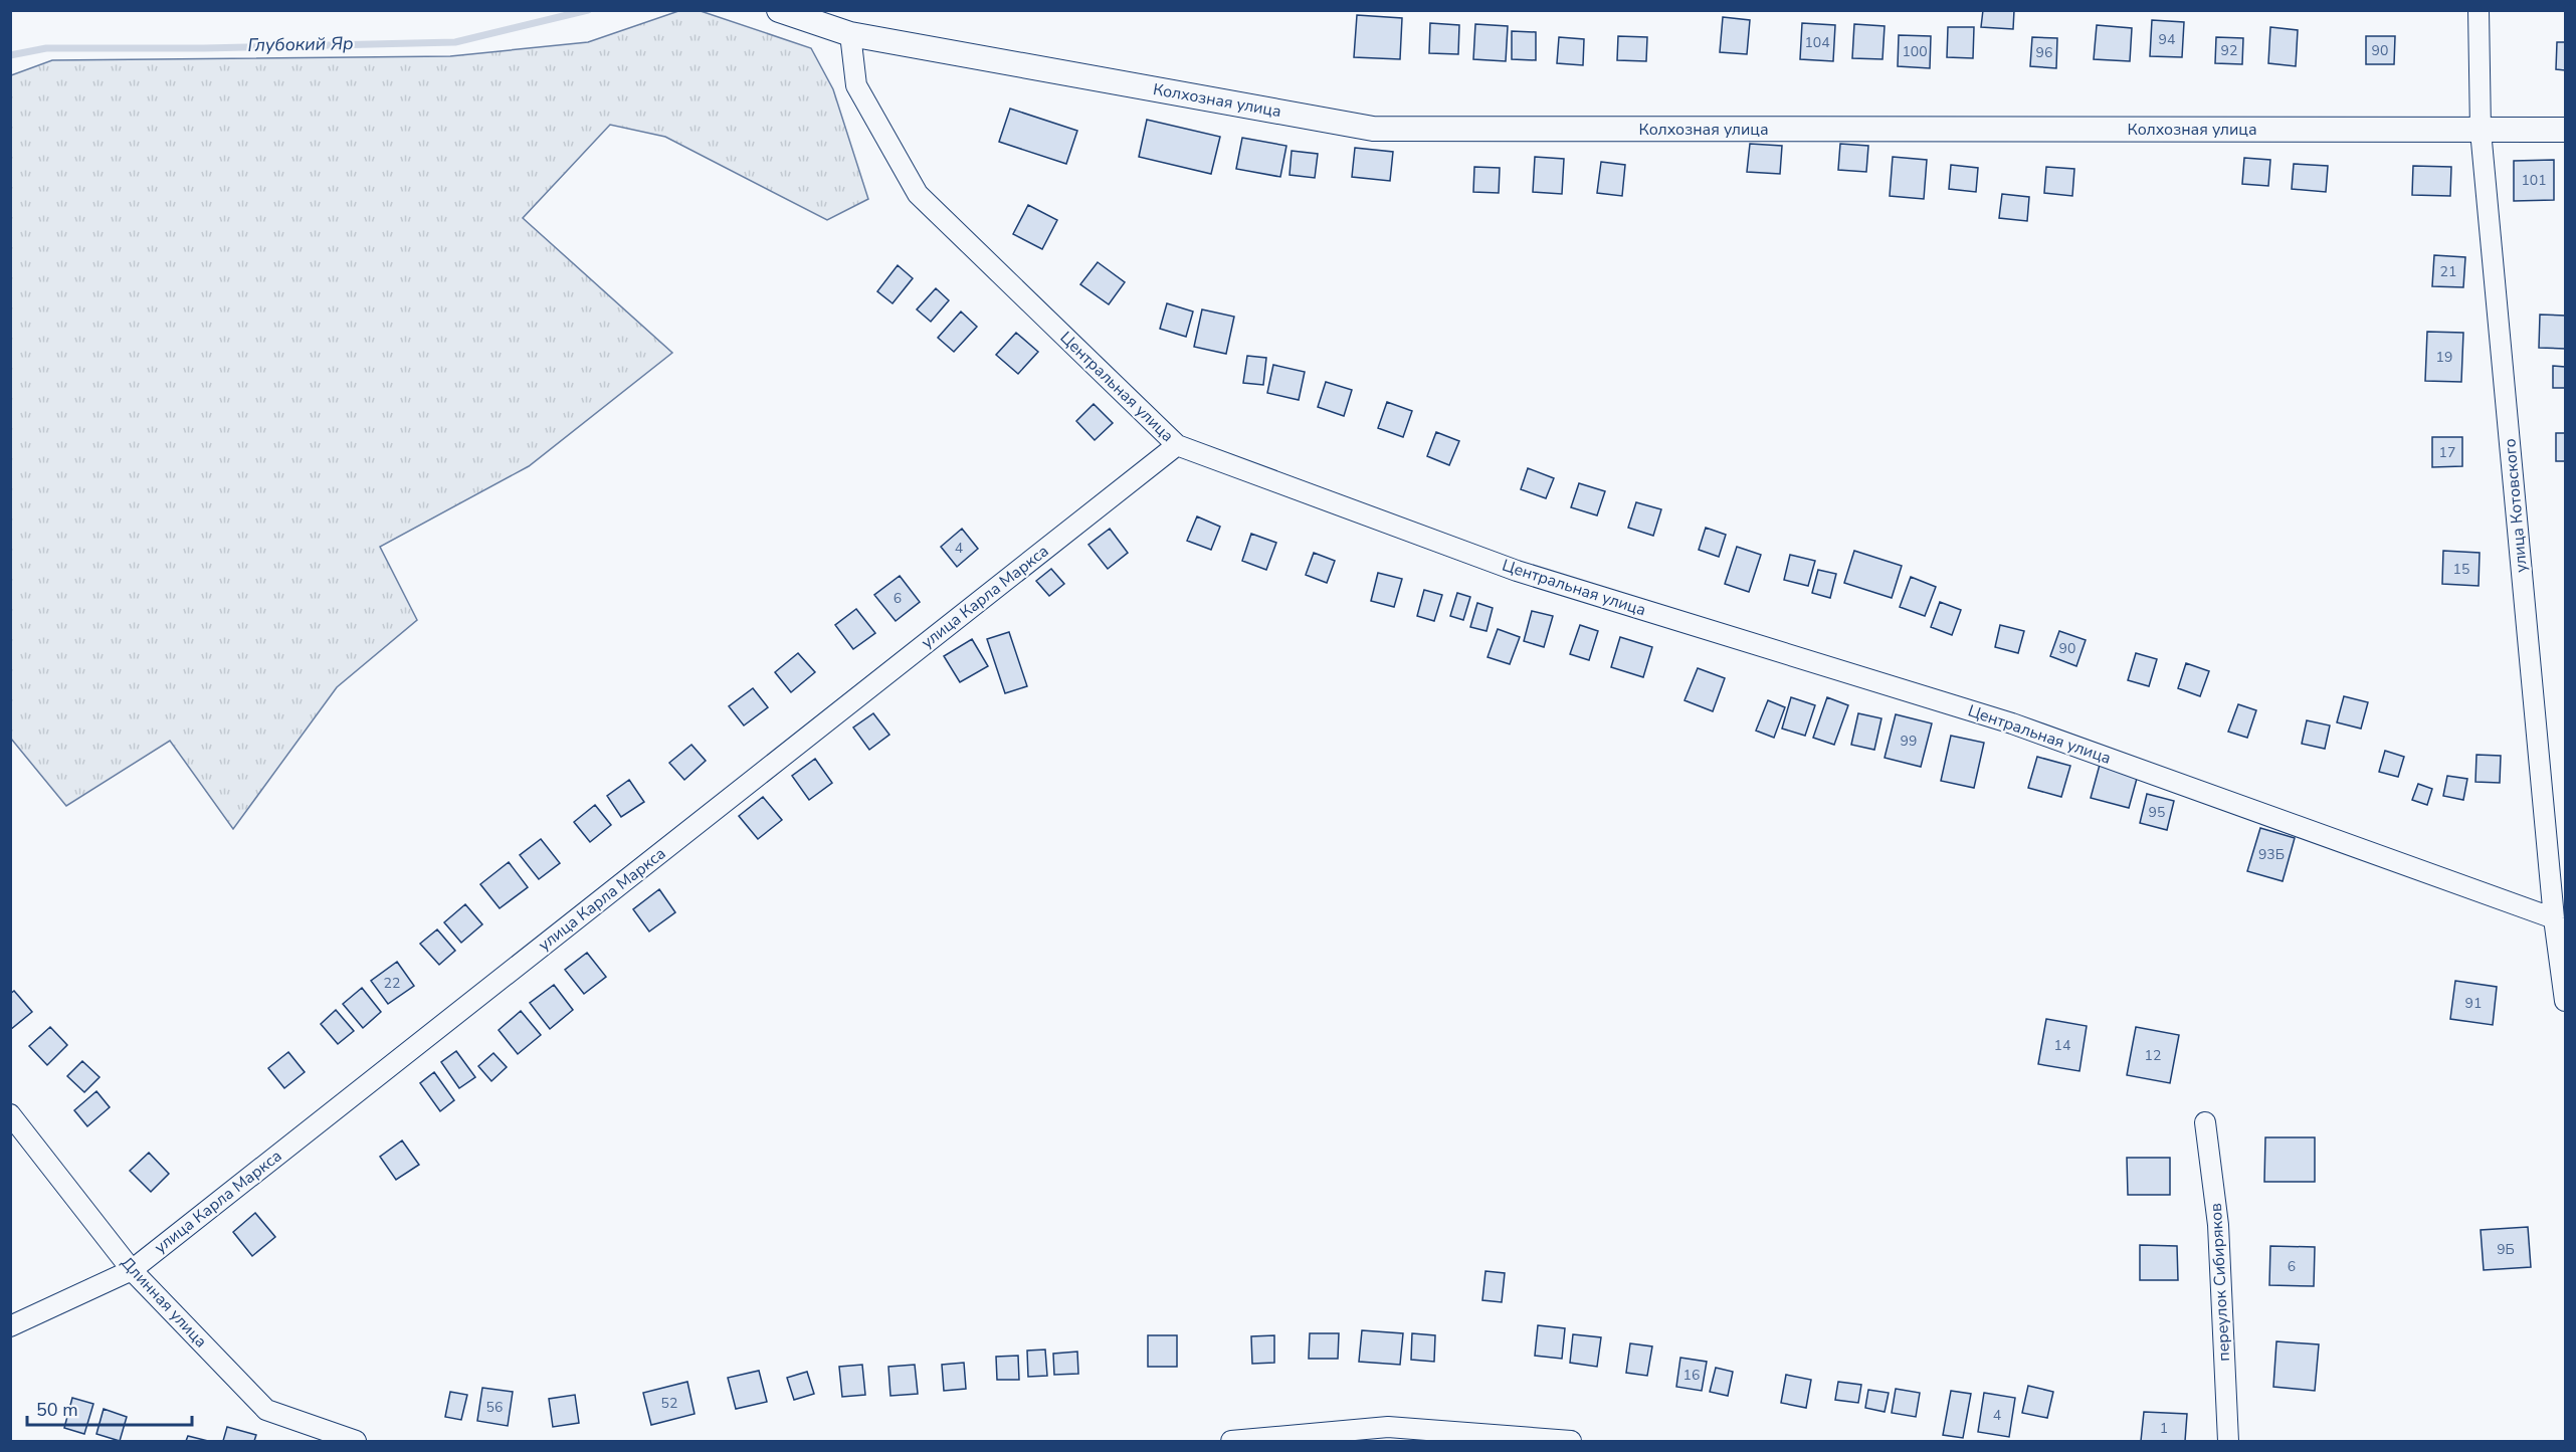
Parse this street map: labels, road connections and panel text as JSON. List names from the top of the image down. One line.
{"streets":{"street":["Колхозная улица","Центральная улица","улица Котовского","улица Карла Маркса","переулок Сибиряков","Длинная улица"]},"crossings":[["Колхозная улица","Центральная улица"],["Колхозная улица","улица Котовского"],["Центральная улица","улица Котовского"],["Центральная улица","улица Карла Маркса"],["улица Карла Маркса","Длинная улица"]],"water":["Глубокий Яр"],"house_numbers":["94","104","92","90","100","96","101","21","19","17","4","15","6","90","99","95","93Б","22","91","14","12","9Б","6","16","52","56","4","1"],"scale_bar":"50 m"}
